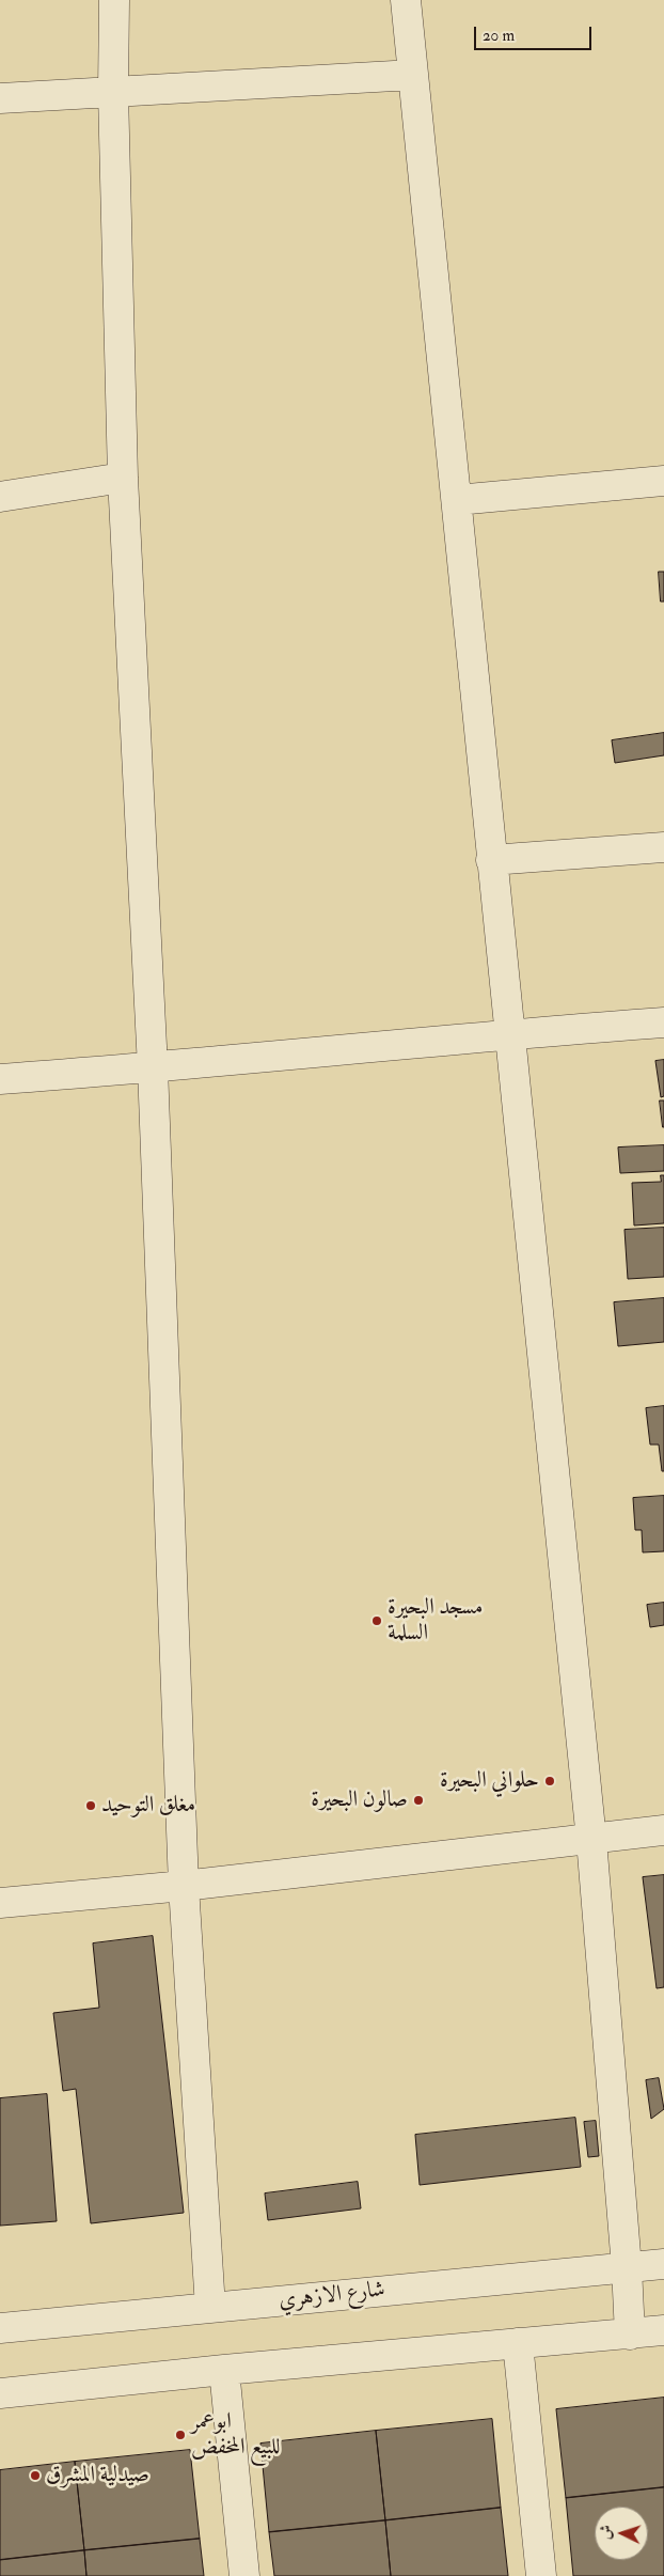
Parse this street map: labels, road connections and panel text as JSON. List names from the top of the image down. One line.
{"streets":{"street":["شارع الازهري"]},"places":["مسجد البحيرة السلمة","حلواني البحيرة","صالون البحيرة","مغلق التوحيد","ابوعمر للبيع المخفض","صيدلية المشرق"],"scale_bar":"20 m","north":"left"}
